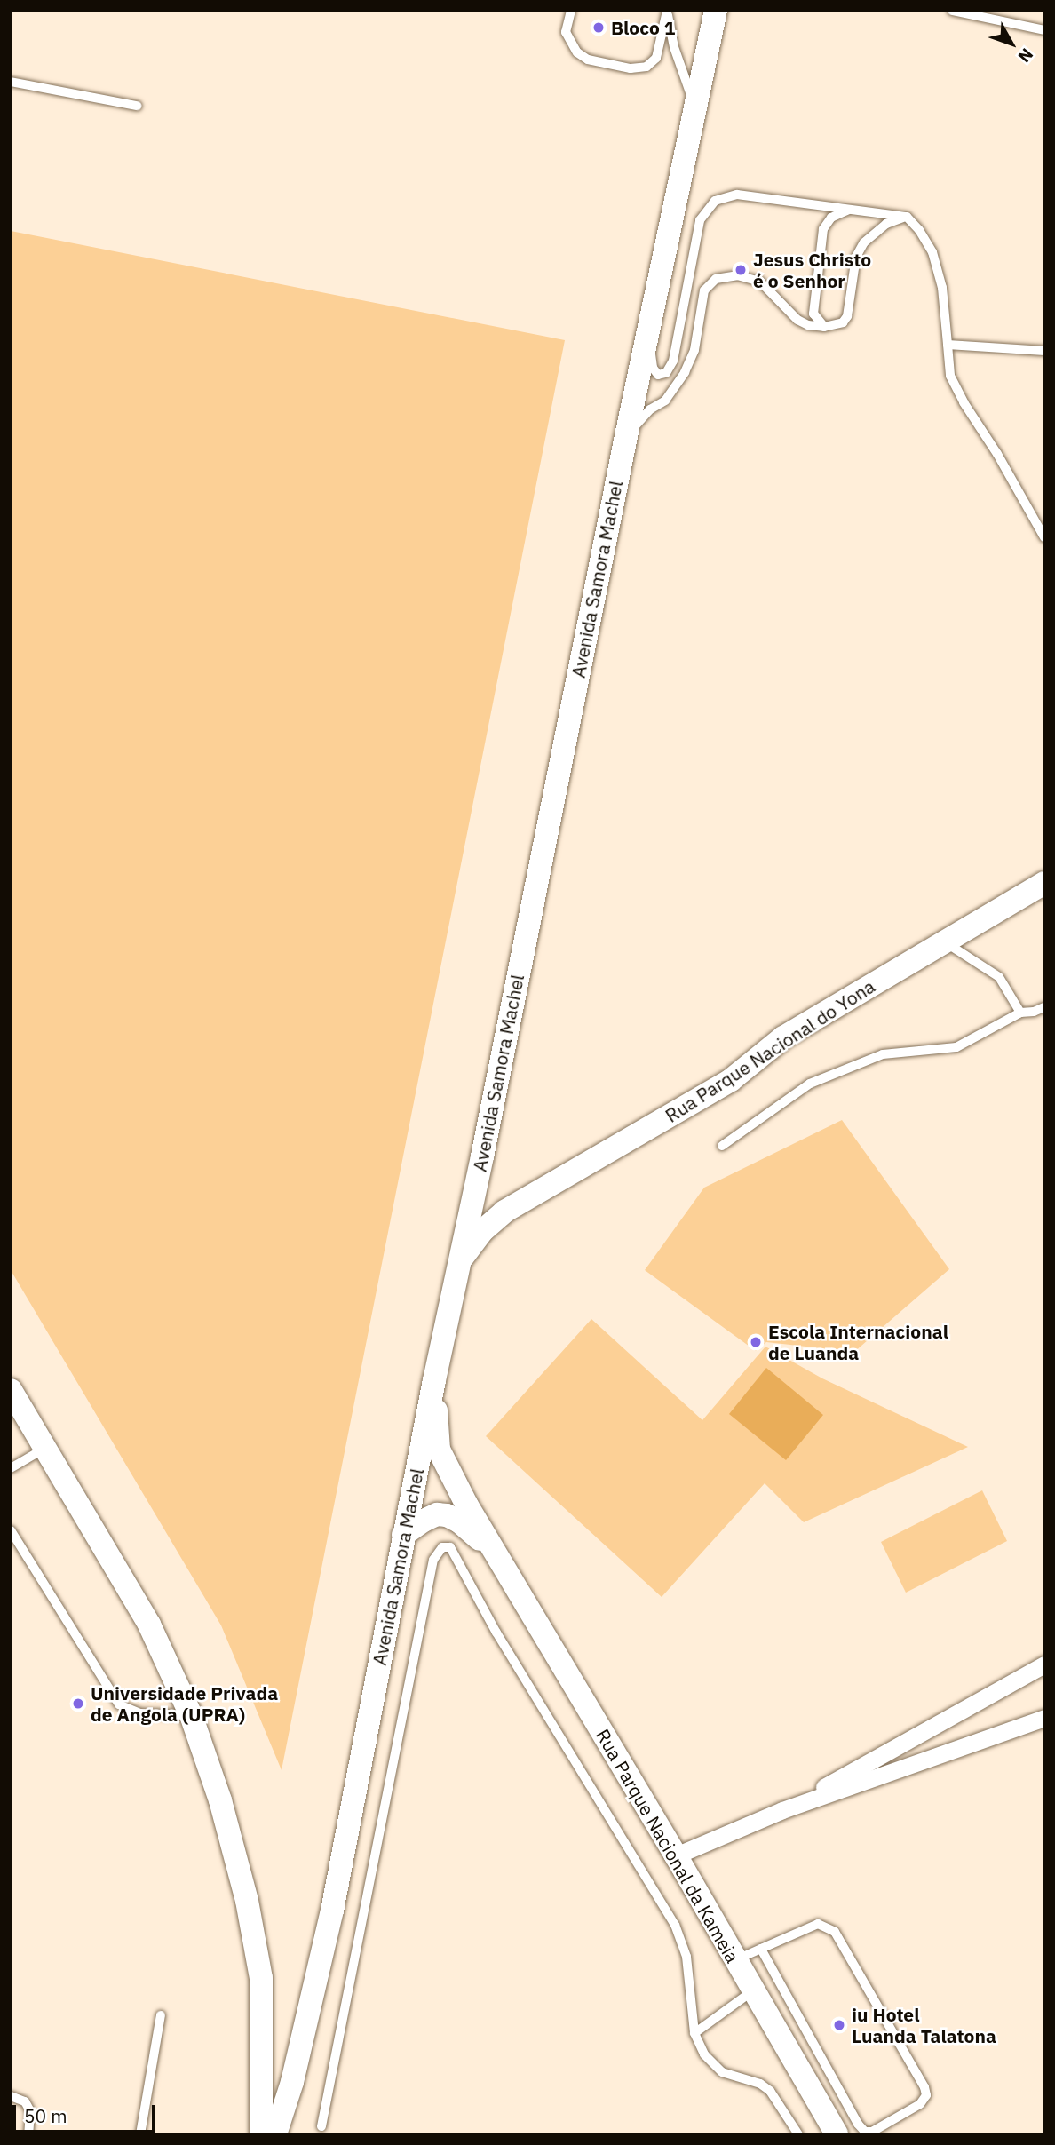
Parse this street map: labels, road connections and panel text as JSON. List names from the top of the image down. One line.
{"streets":{"street":["Avenida Samora Machel","Rua Parque Nacional do Yona","Rua Parque Nacional da Kameia"]},"crossings":[["Avenida Samora Machel","Rua Parque Nacional do Yona"],["Avenida Samora Machel","Rua Parque Nacional da Kameia"]],"places":["Bloco 1","Jesus Christo é o Senhor","Escola Internacional de Luanda","Universidade Privada de Angola (UPRA)","iu Hotel Luanda Talatona"],"scale_bar":"50 m","north":"bottom right"}
